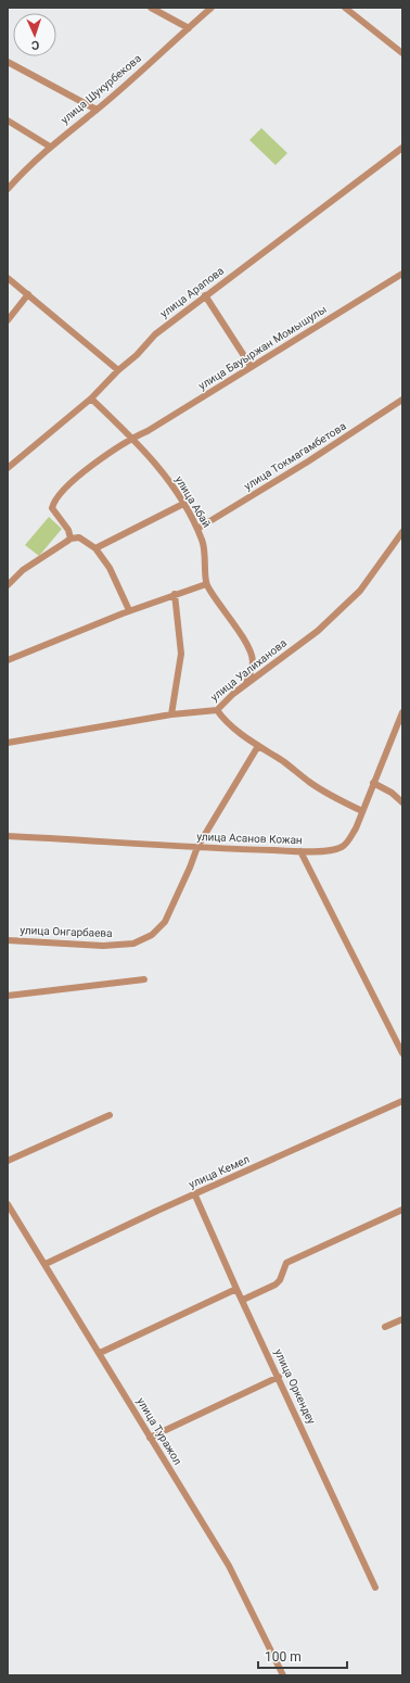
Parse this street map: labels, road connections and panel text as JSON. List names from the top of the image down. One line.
{"streets":{"street":["улица Шукурбекова","улица Арапова","улица Бауыржан Момышулы","улица Токмагамбетова","улица Абай","улица Уалиханова","улица Асанов Кожан","улица Онгарбаева","улица Кемел","улица Оркендеу","улица Туражол"]},"crossings":[["улица Арапова","улица Абай"],["улица Бауыржан Момышулы","улица Абай"],["улица Токмагамбетова","улица Абай"],["улица Абай","улица Уалиханова"],["улица Асанов Кожан","улица Онгарбаева"],["улица Кемел","улица Оркендеу"],["улица Кемел","улица Туражол"]],"scale_bar":"100 m","north":"bottom"}
